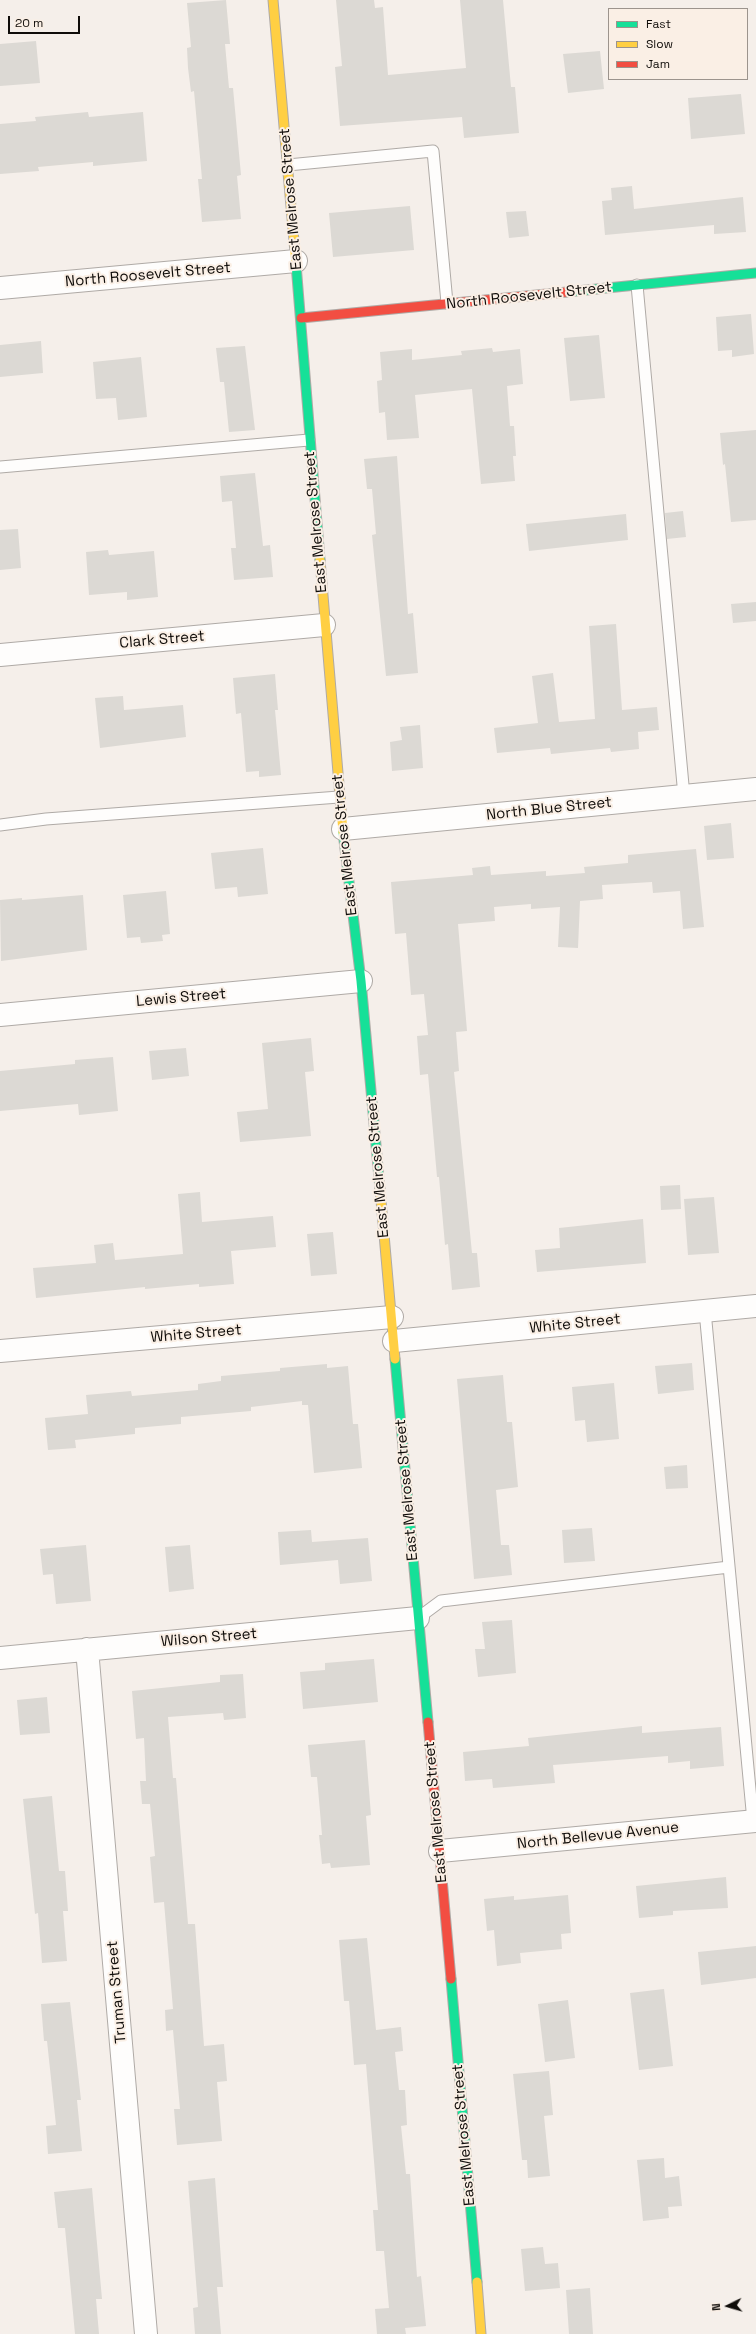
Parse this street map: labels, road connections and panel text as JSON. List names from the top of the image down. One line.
{"streets":{"main road":["East Melrose Street","North Roosevelt Street"],"street":["Clark Street","North Blue Street","Lewis Street","White Street","Wilson Street","North Bellevue Avenue","Truman Street"]},"crossings":[["East Melrose Street","North Roosevelt Street"],["East Melrose Street","Clark Street"],["East Melrose Street","North Blue Street"],["East Melrose Street","Lewis Street"],["East Melrose Street","White Street"],["East Melrose Street","Wilson Street"],["East Melrose Street","North Bellevue Avenue"],["Wilson Street","Truman Street"]],"legend":["Fast","Slow","Jam"],"scale_bar":"20 m","north":"left"}
